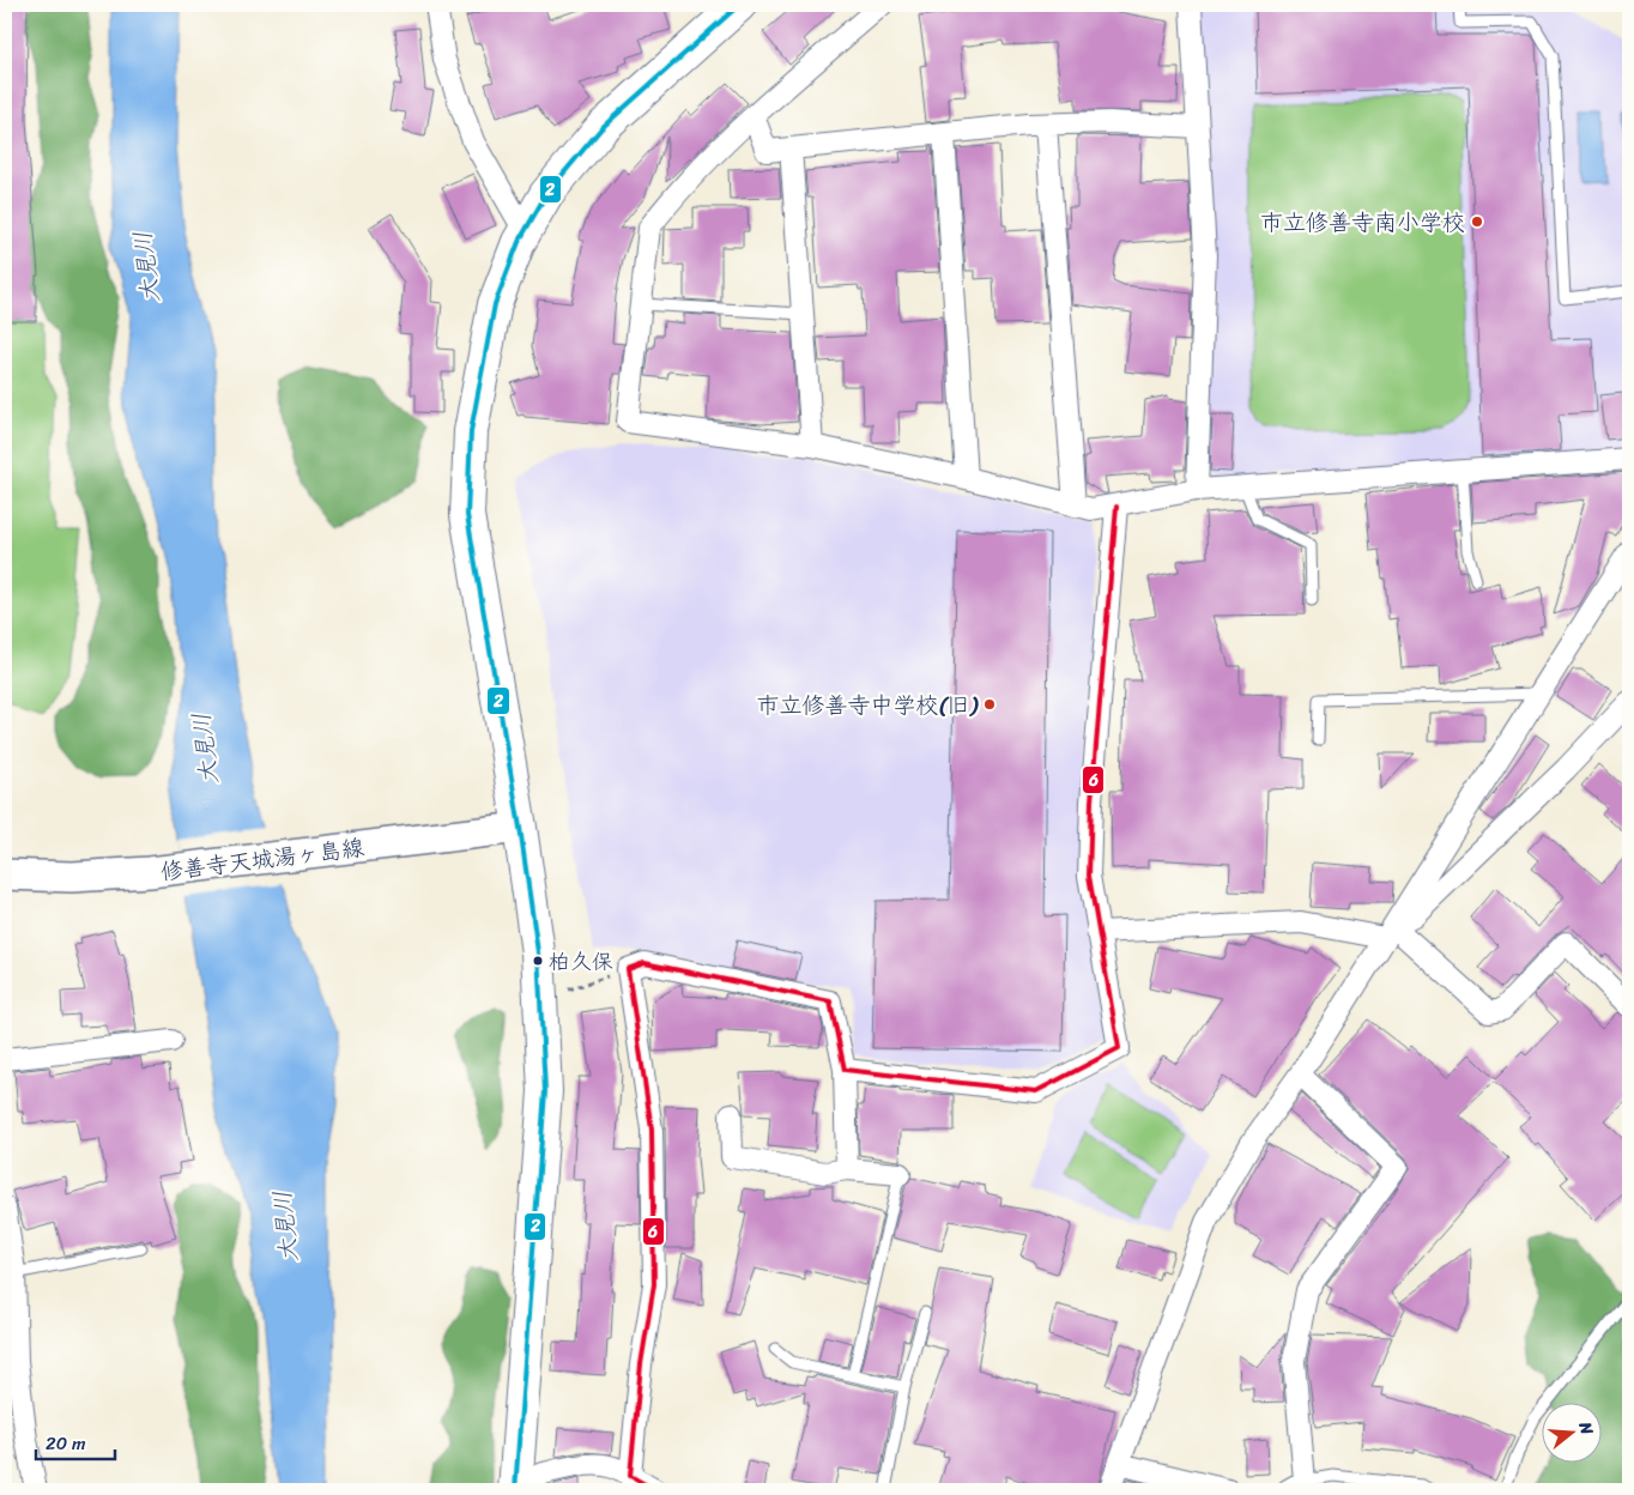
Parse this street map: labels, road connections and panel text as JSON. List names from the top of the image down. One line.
{"streets":{"main road":["修善寺天城湯ヶ島線"]},"water":["大見川"],"places":["市立修善寺南小学校","市立修善寺中学校(旧)","柏久保"],"lines":["transit line 2","transit line 6"],"scale_bar":"20 m","north":"right"}
